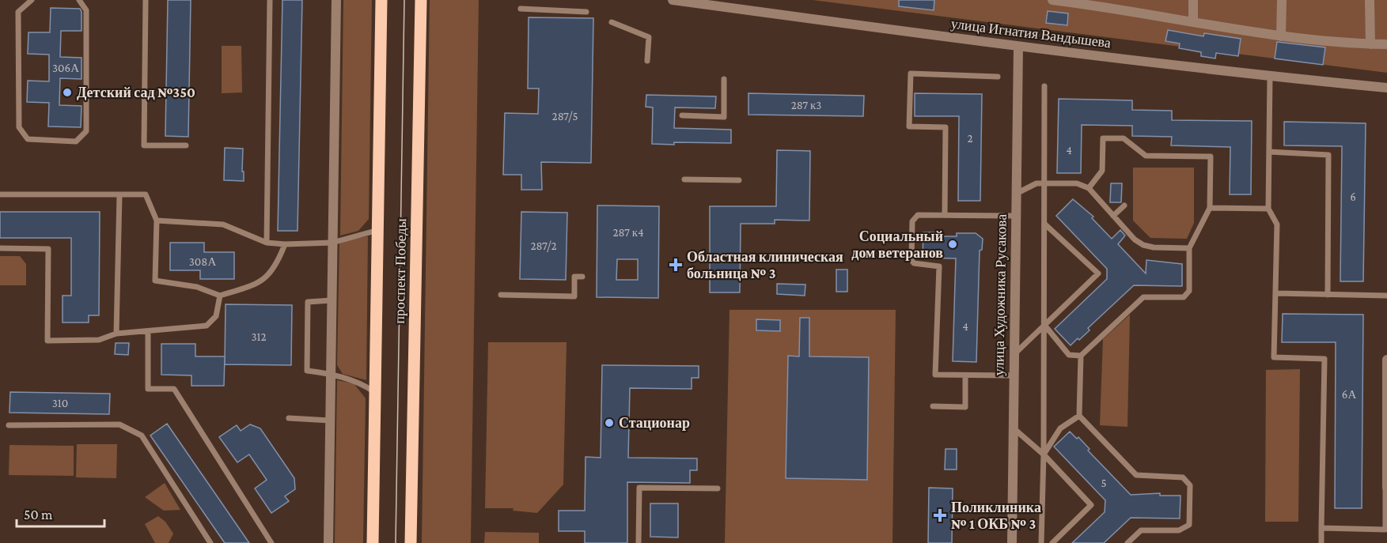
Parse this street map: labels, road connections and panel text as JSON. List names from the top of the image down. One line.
{"streets":{"main road":["проспект Победы"],"street":["улица Игнатия Вандышева","улица Художника Русакова"]},"crossings":[["улица Игнатия Вандышева","улица Художника Русакова"]],"places":{"other":["Детский сад №350","Социальный дом ветеранов","Стационар"],"health":["Областная клиническая больница № 3","Поликлиника № 1 ОКБ № 3"]},"house_numbers":["306А","287 к3","287/5","2","4","6","287 к4","287/2","308А","4","312","6А","310","5"],"scale_bar":"50 m"}
